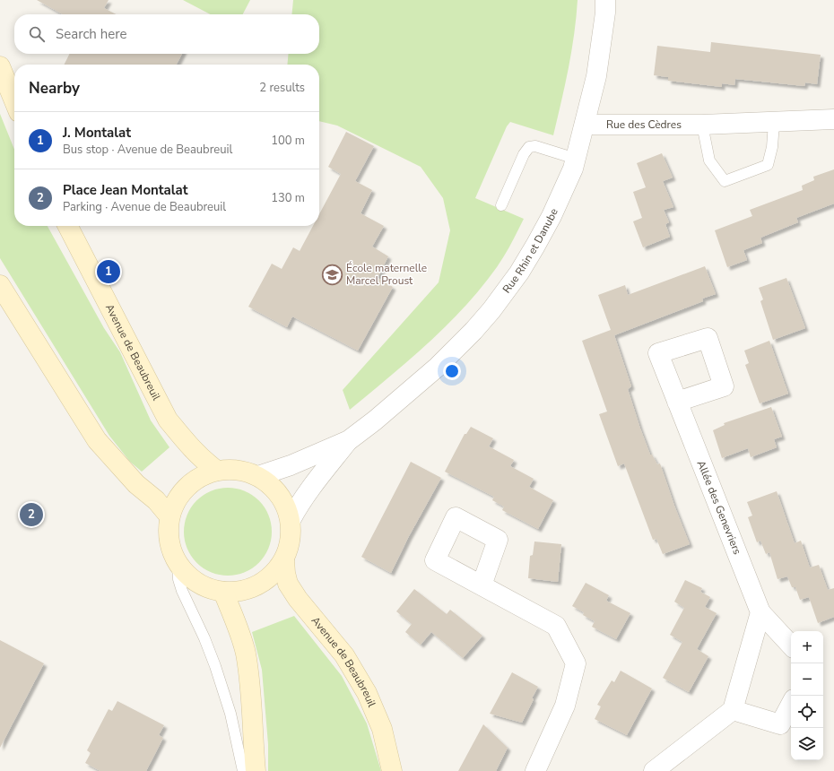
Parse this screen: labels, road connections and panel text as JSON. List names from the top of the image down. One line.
{"streets":{"main road":["Avenue de Beaubreuil"],"street":["Rue des Cèdres","Rue Rhin et Danube","Allée des Genevriers"]},"crossings":[["Rue des Cèdres","Rue Rhin et Danube"],["Rue Rhin et Danube","Avenue de Beaubreuil"]],"places":{"school or university":["École maternelle Marcel Proust"]},"page":{"search":"Search here","heading":["Nearby","2 results"],"list":[{"mark":"1","name":"J. Montalat","note":"Bus stop · Avenue de Beaubreuil","value":"100 m"},{"mark":"2","name":"Place Jean Montalat","note":"Parking · Avenue de Beaubreuil","value":"130 m"}],"pins":["1","2"],"map_buttons":["+","−"]}}
